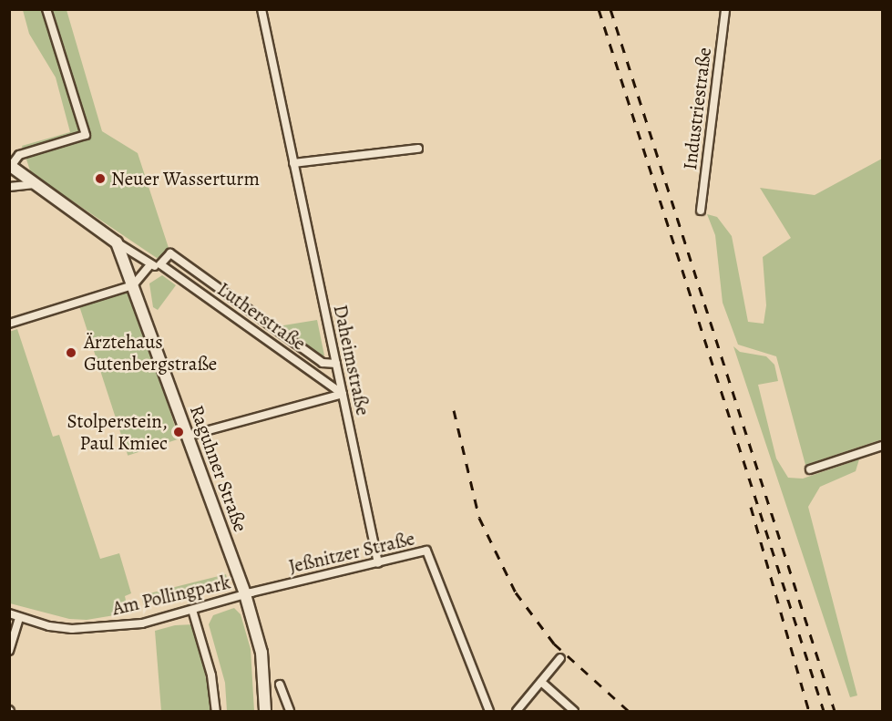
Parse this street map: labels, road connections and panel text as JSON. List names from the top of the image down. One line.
{"streets":{"main road":["Lutherstraße","Raguhner Straße"],"street":["Industriestraße","Daheimstraße","Jeßnitzer Straße","Am Pollingpark"]},"crossings":[["Lutherstraße","Daheimstraße"],["Lutherstraße","Raguhner Straße"],["Daheimstraße","Jeßnitzer Straße"],["Raguhner Straße","Jeßnitzer Straße"],["Raguhner Straße","Am Pollingpark"],["Jeßnitzer Straße","Am Pollingpark"]],"places":["Neuer Wasserturm","Ärztehaus Gutenbergstraße","Stolperstein, Paul Kmiec"]}
